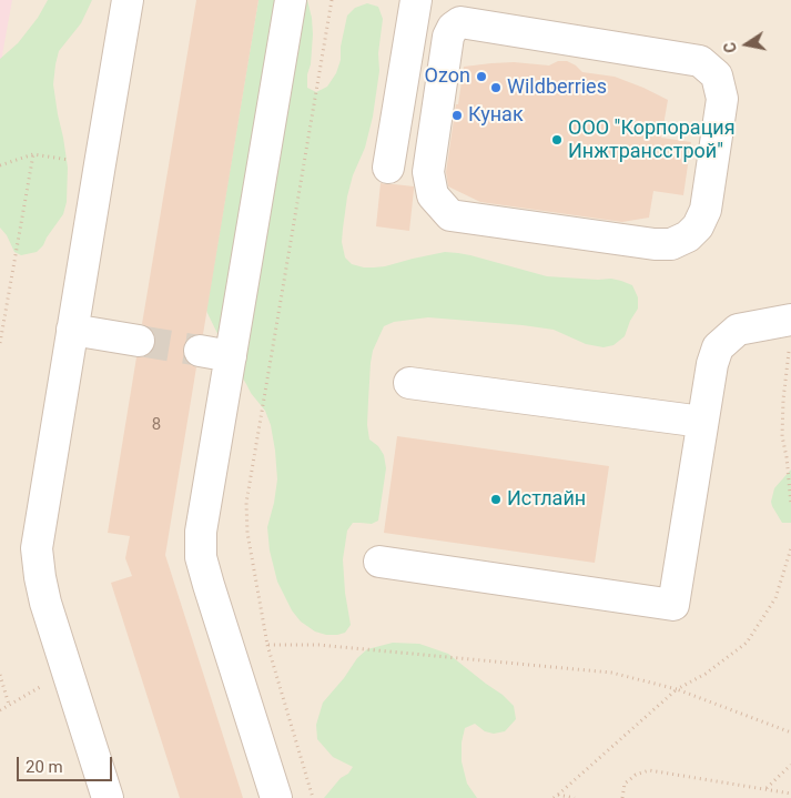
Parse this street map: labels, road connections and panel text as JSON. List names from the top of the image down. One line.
{"places":["Ozon","Wildberries","Кунак","ООО \"Корпорация Инжтрансстрой\"","Истлайн"],"house_numbers":["8"],"scale_bar":"20 m","north":"left"}
